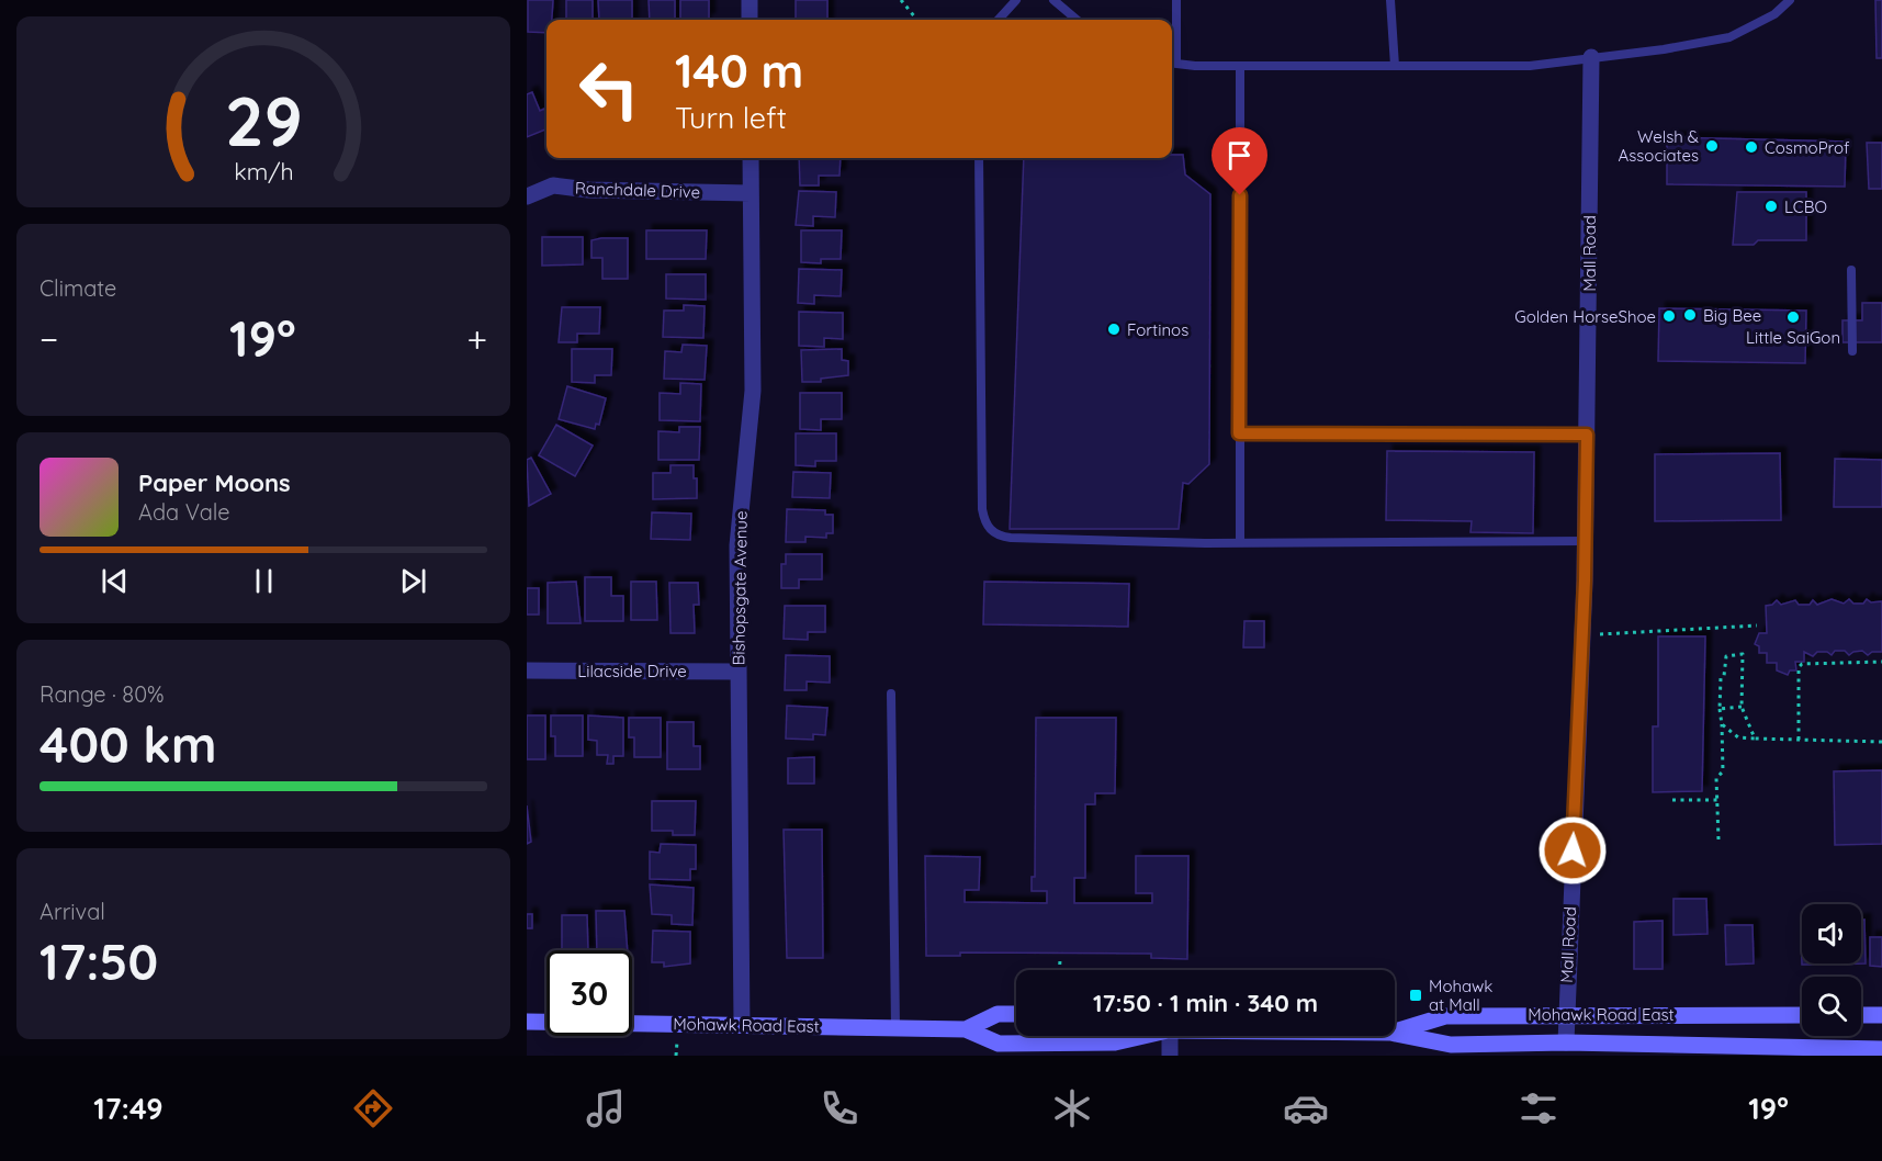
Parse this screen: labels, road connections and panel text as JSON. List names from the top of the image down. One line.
{"streets":{"main road":["Mohawk Road East"],"street":["Ranchdale Drive","Mall Road","Bishopsgate Avenue","Lilacside Drive"]},"crossings":[["Ranchdale Drive","Bishopsgate Avenue"],["Mall Road","Mohawk Road East"],["Bishopsgate Avenue","Lilacside Drive"],["Bishopsgate Avenue","Mohawk Road East"]],"places":{"other":["Welsh & Associates","CosmoProf","LCBO","Big Bee","Golden HorseShoe","Little SaiGon","Fortinos"],"transit":["Mohawk at Mall"]},"page":{"turn":["140 m","Turn left"],"tile":["Climate",["Range · 80%","400 km"],["Arrival","17:50"]],"heat":["−","19°","+"],"song":["Paper Moons","Ada Vale"],"limit":"30","trip":"17:50 · 1 min · 340 m","tabs":["17:49","19°"],"gauge":["29","km/h"]}}
